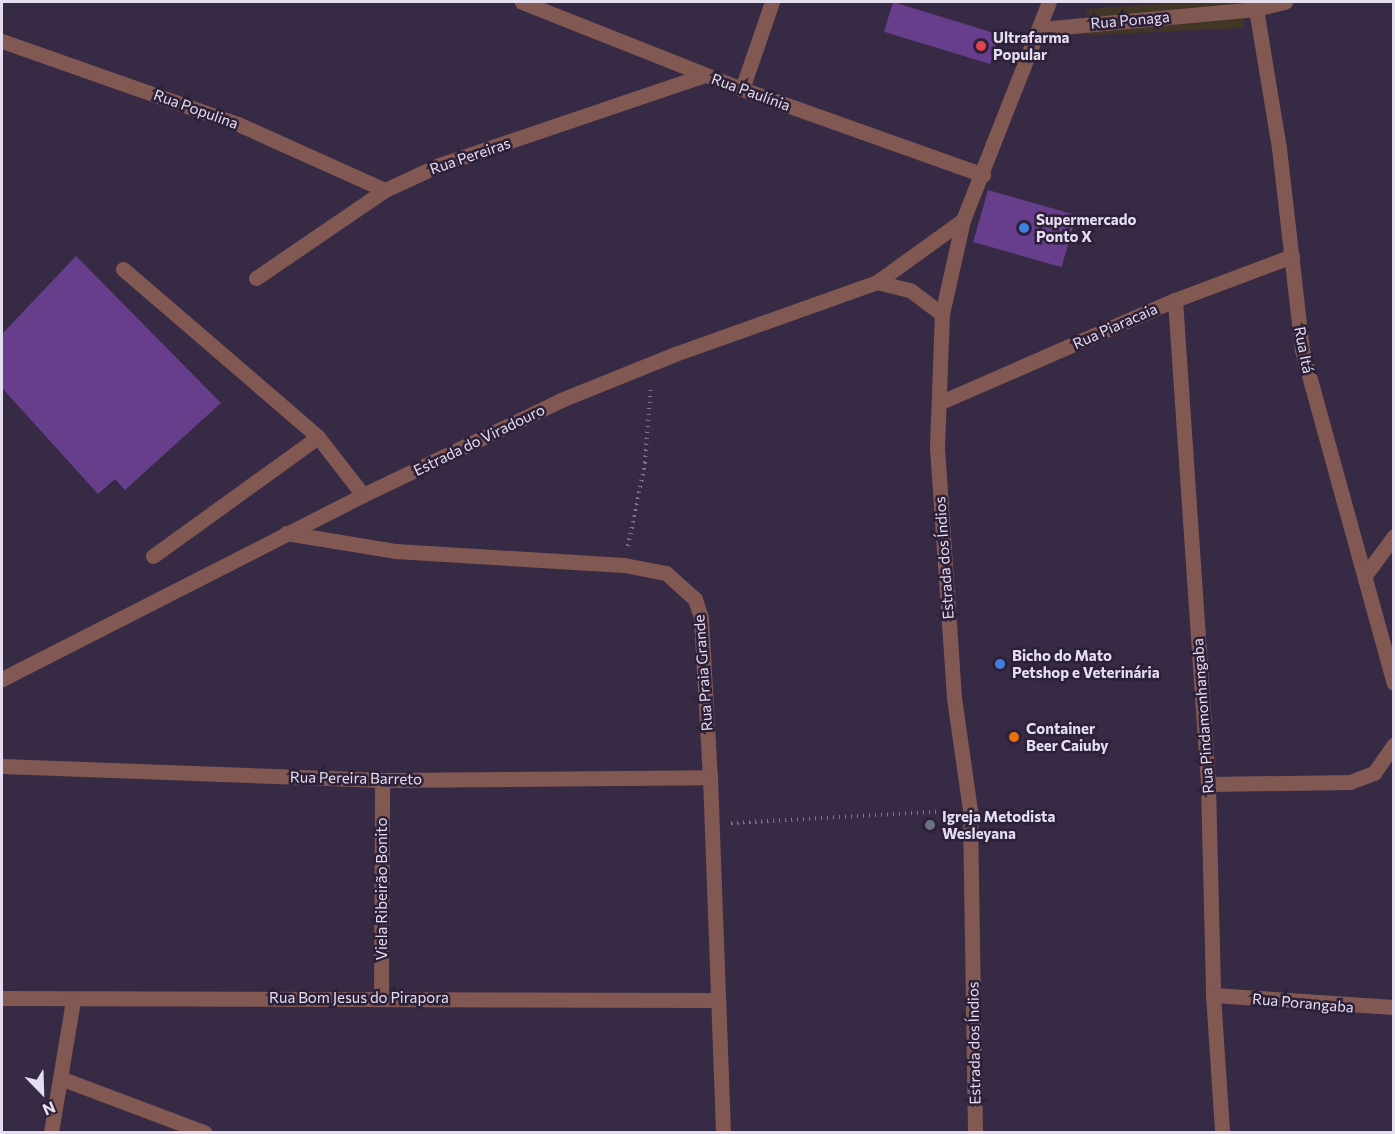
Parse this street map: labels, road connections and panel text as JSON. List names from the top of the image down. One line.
{"streets":{"street":["Rua Ponaga","Rua Paulínia","Rua Populina","Rua Pereiras","Rua Piaracaia","Rua Itá","Estrada do Viradouro","Estrada dos Índios","Rua Praia Grande","Rua Pindamonhangaba","Rua Pereira Barreto","Viela Ribeirão Bonito","Rua Bom Jesus do Pirapora","Rua Porangaba"]},"crossings":[["Rua Ponaga","Rua Itá"],["Rua Ponaga","Estrada dos Índios"],["Rua Paulínia","Rua Pereiras"],["Rua Paulínia","Estrada dos Índios"],["Rua Populina","Rua Pereiras"],["Rua Piaracaia","Rua Itá"],["Rua Piaracaia","Estrada dos Índios"],["Rua Piaracaia","Rua Pindamonhangaba"],["Estrada do Viradouro","Estrada dos Índios"],["Estrada do Viradouro","Rua Praia Grande"],["Rua Praia Grande","Rua Pereira Barreto"],["Rua Praia Grande","Rua Bom Jesus do Pirapora"],["Rua Pindamonhangaba","Rua Porangaba"],["Rua Pereira Barreto","Viela Ribeirão Bonito"],["Viela Ribeirão Bonito","Rua Bom Jesus do Pirapora"]],"places":["Ultrafarma Popular","Supermercado Ponto X","Bicho do Mato Petshop e Veterinária","Container Beer Caiuby","Igreja Metodista Wesleyana"],"north":"bottom right"}
